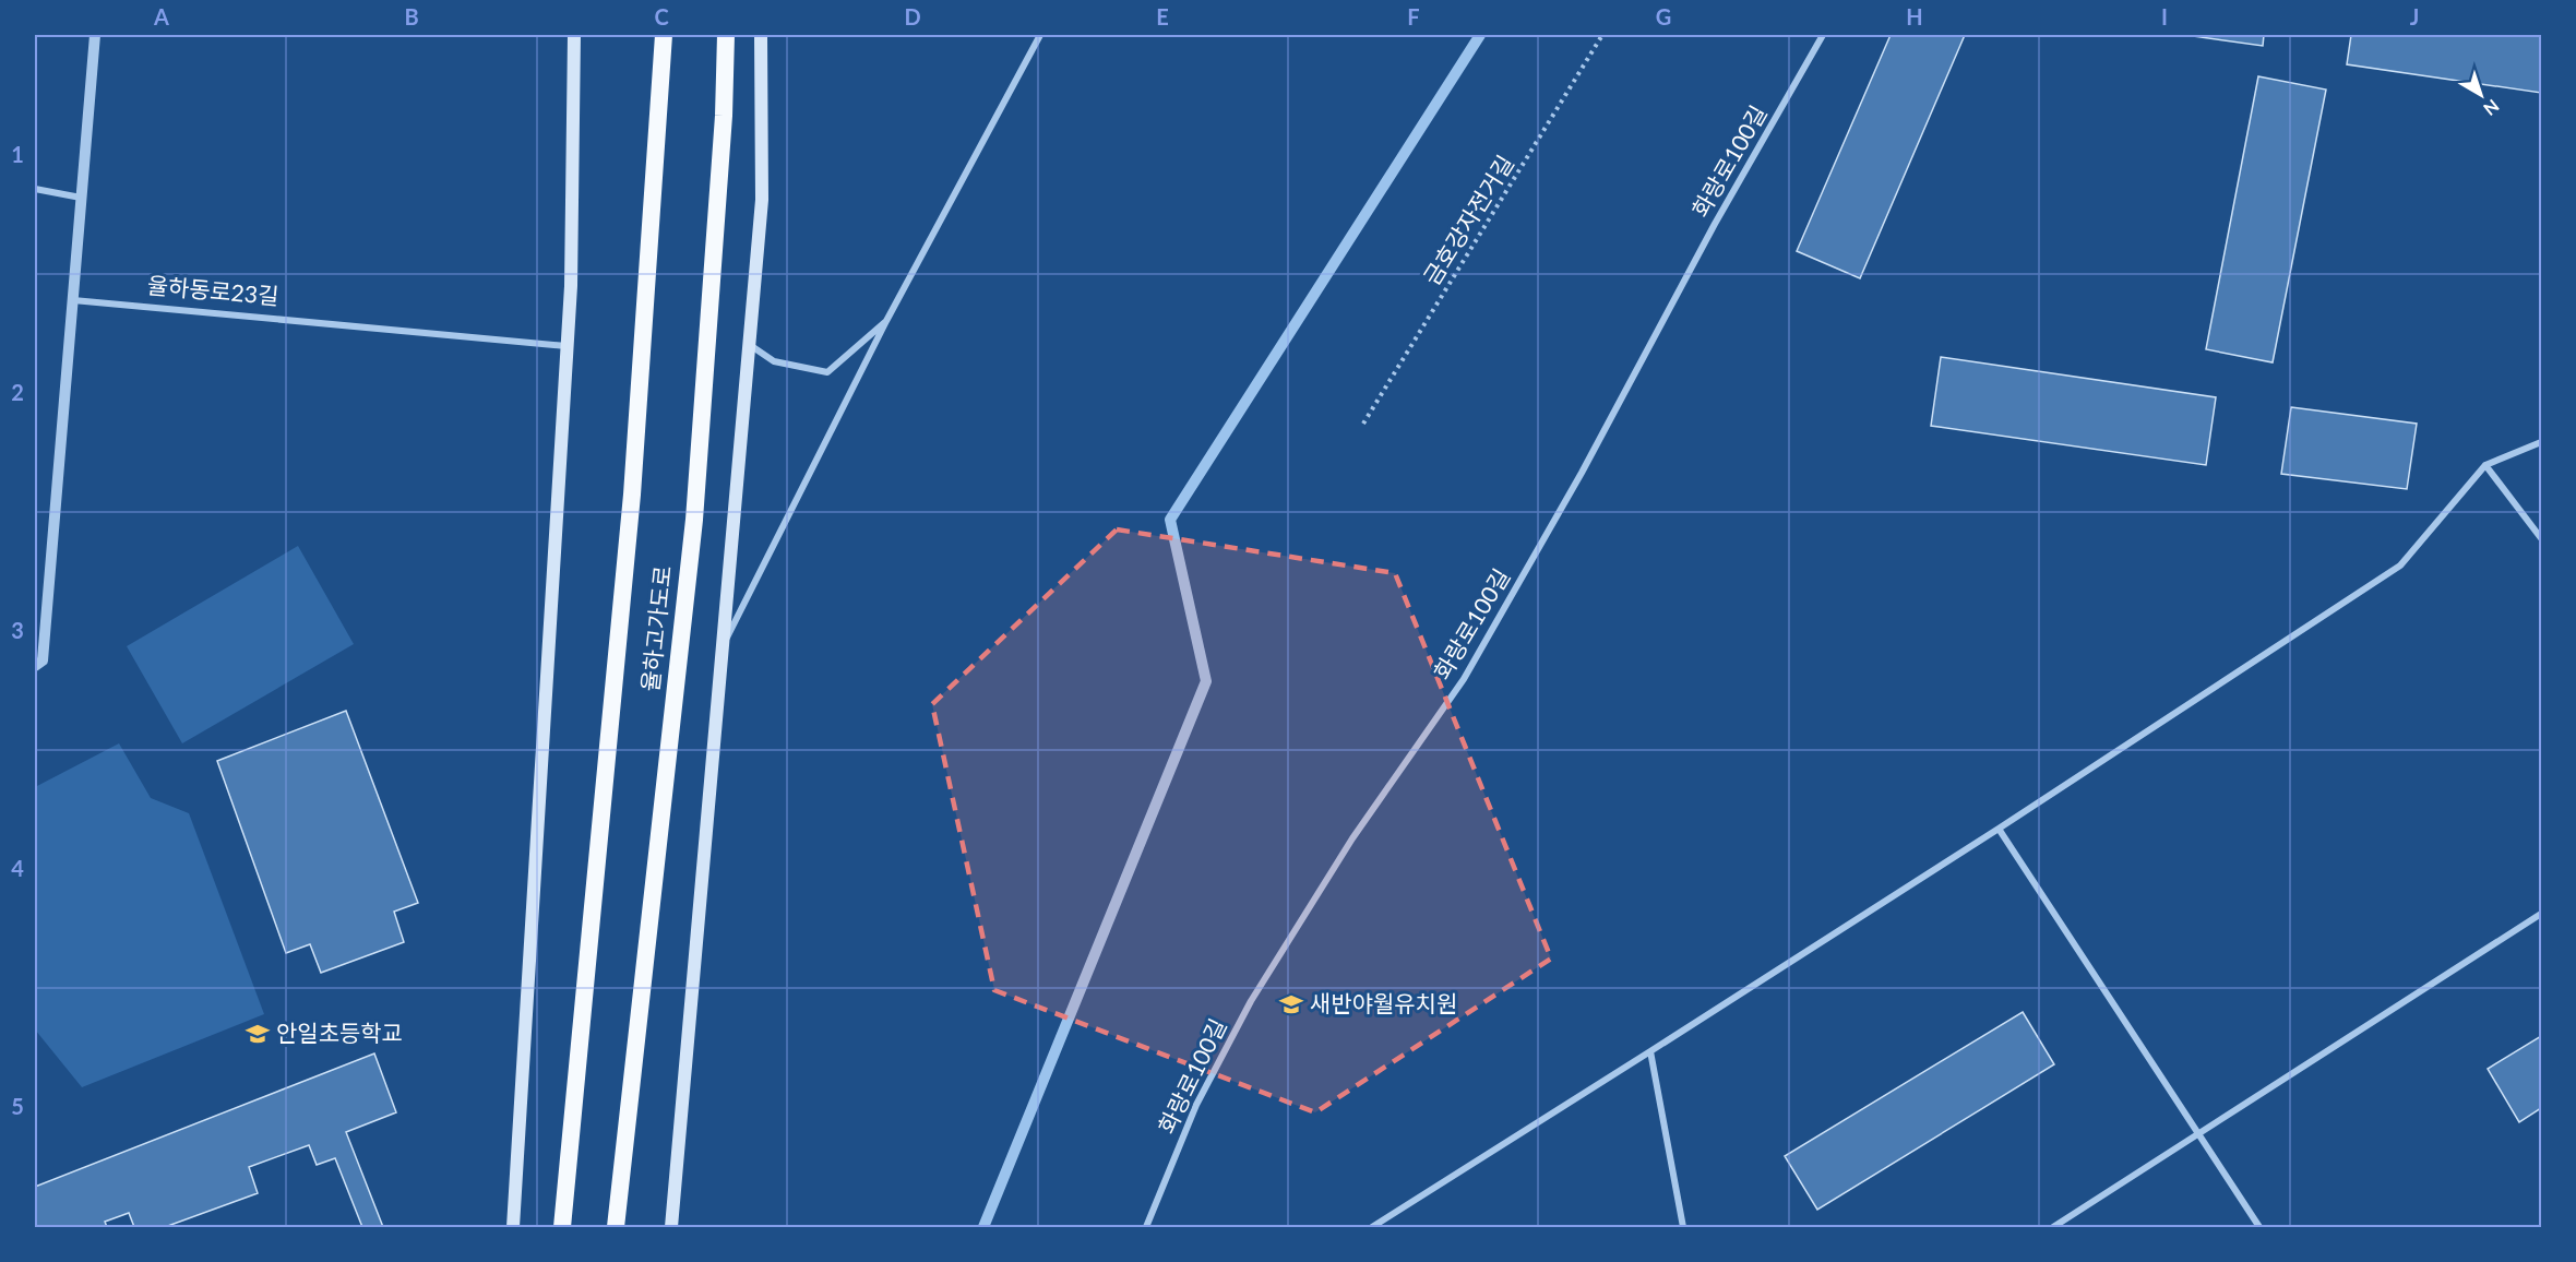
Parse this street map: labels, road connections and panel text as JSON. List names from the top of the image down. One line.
{"streets":{"highway":["율하고가도로"],"street":["화랑로100길","율하동로23길"],"path":["금호강자전거길"]},"places":{"school or university":["새반야월유치원","안일초등학교"]},"north":"bottom right","grid":{"columns":["A","B","C","D","E","F","G","H","I","J"],"rows":["1","2","3","4","5"]}}
